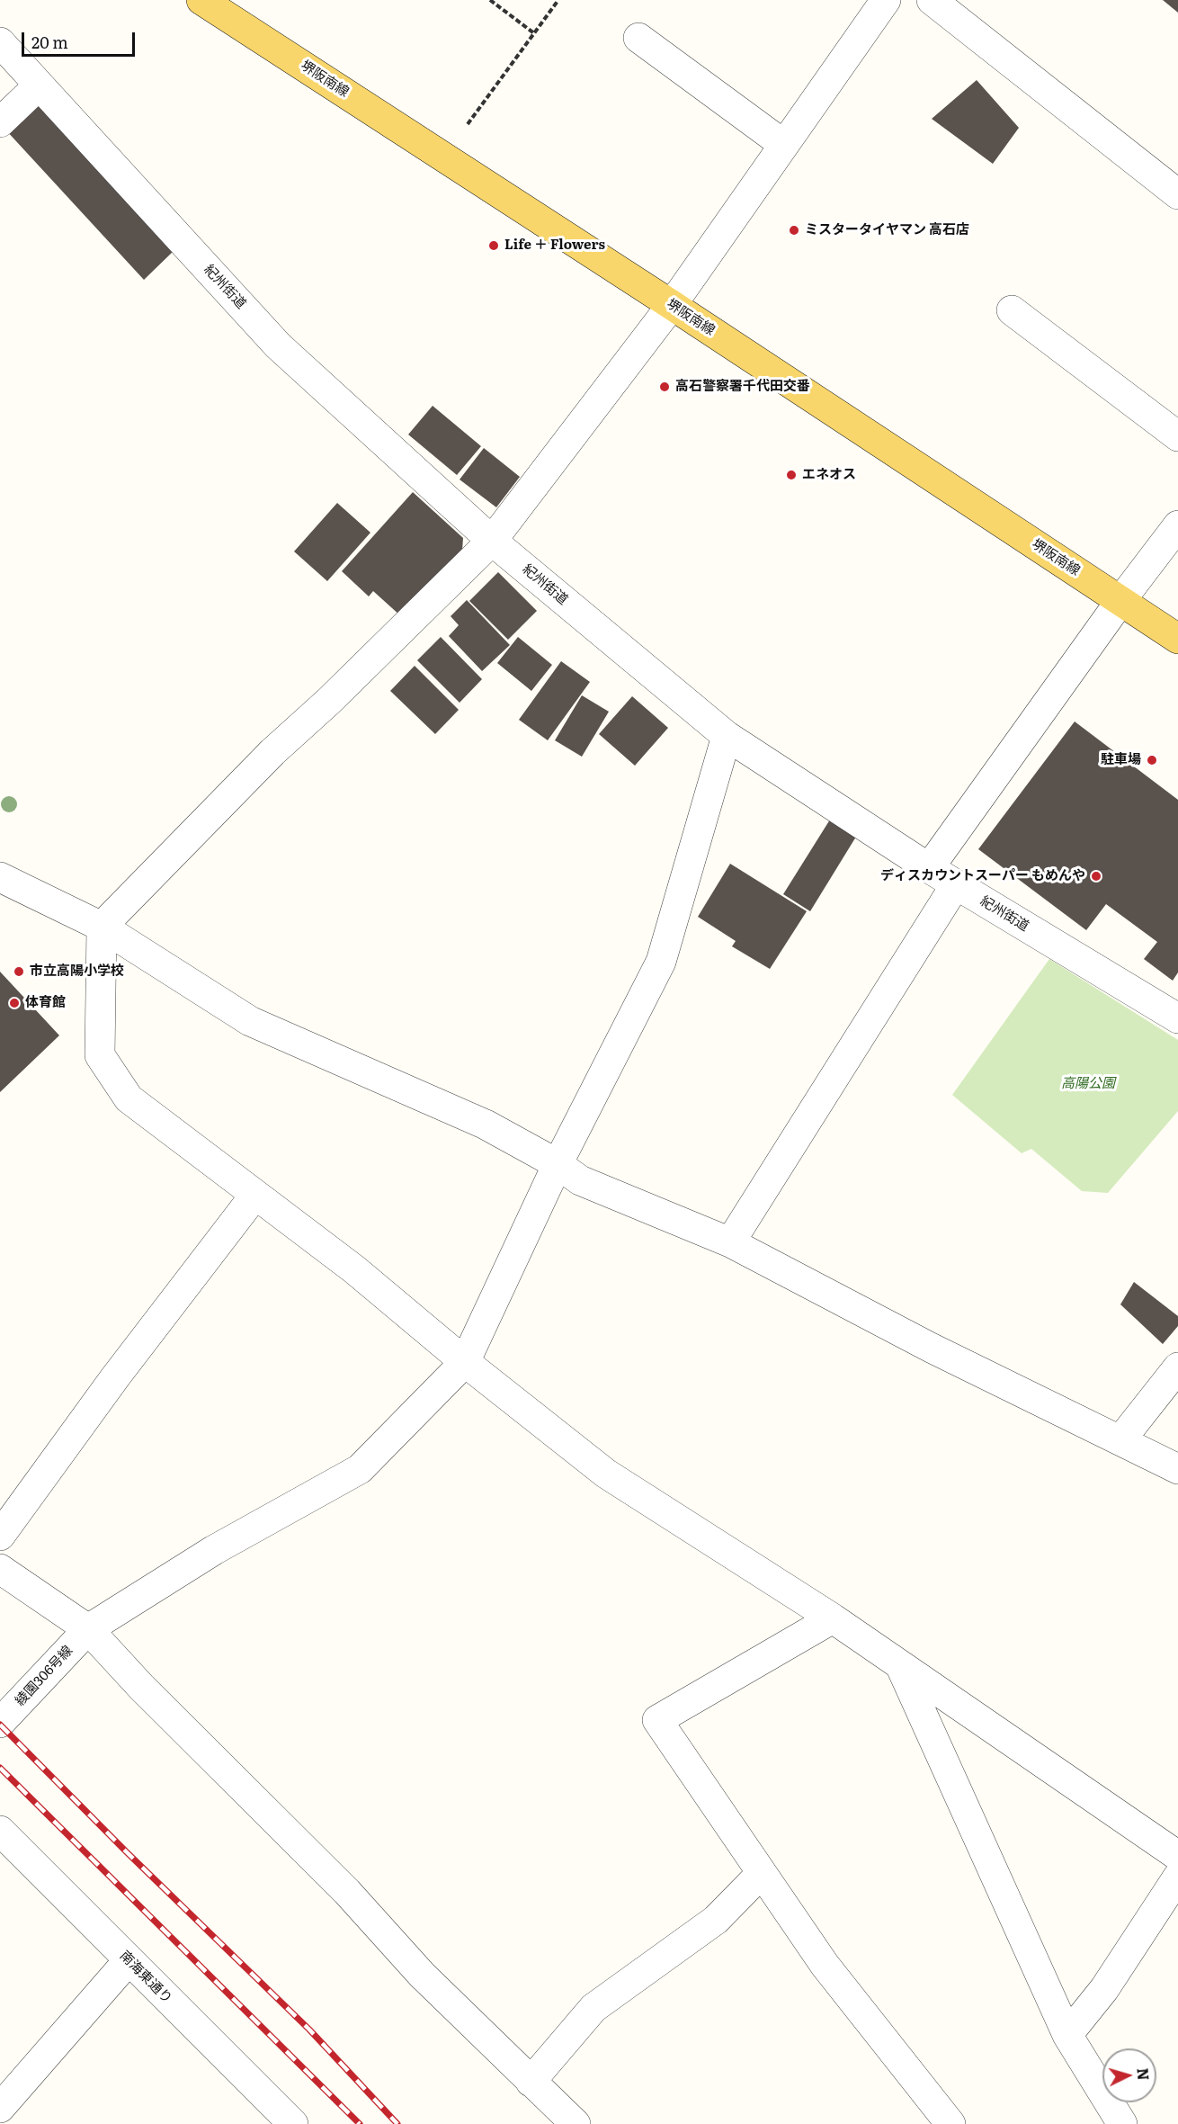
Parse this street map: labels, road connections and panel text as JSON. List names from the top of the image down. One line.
{"streets":{"main road":["堺阪南線"],"street":["紀州街道","綾園306号線","南海東通り"]},"crossings":[["紀州街道","綾園306号線"]],"parks":["高陽公園"],"places":["ミスタータイヤマン 高石店","Life ＋ Flowers","高石警察署千代田交番","エネオス","駐車場","ディスカウントスーパー もめんや","市立高陽小学校","体育館"],"scale_bar":"20 m","north":"right"}
